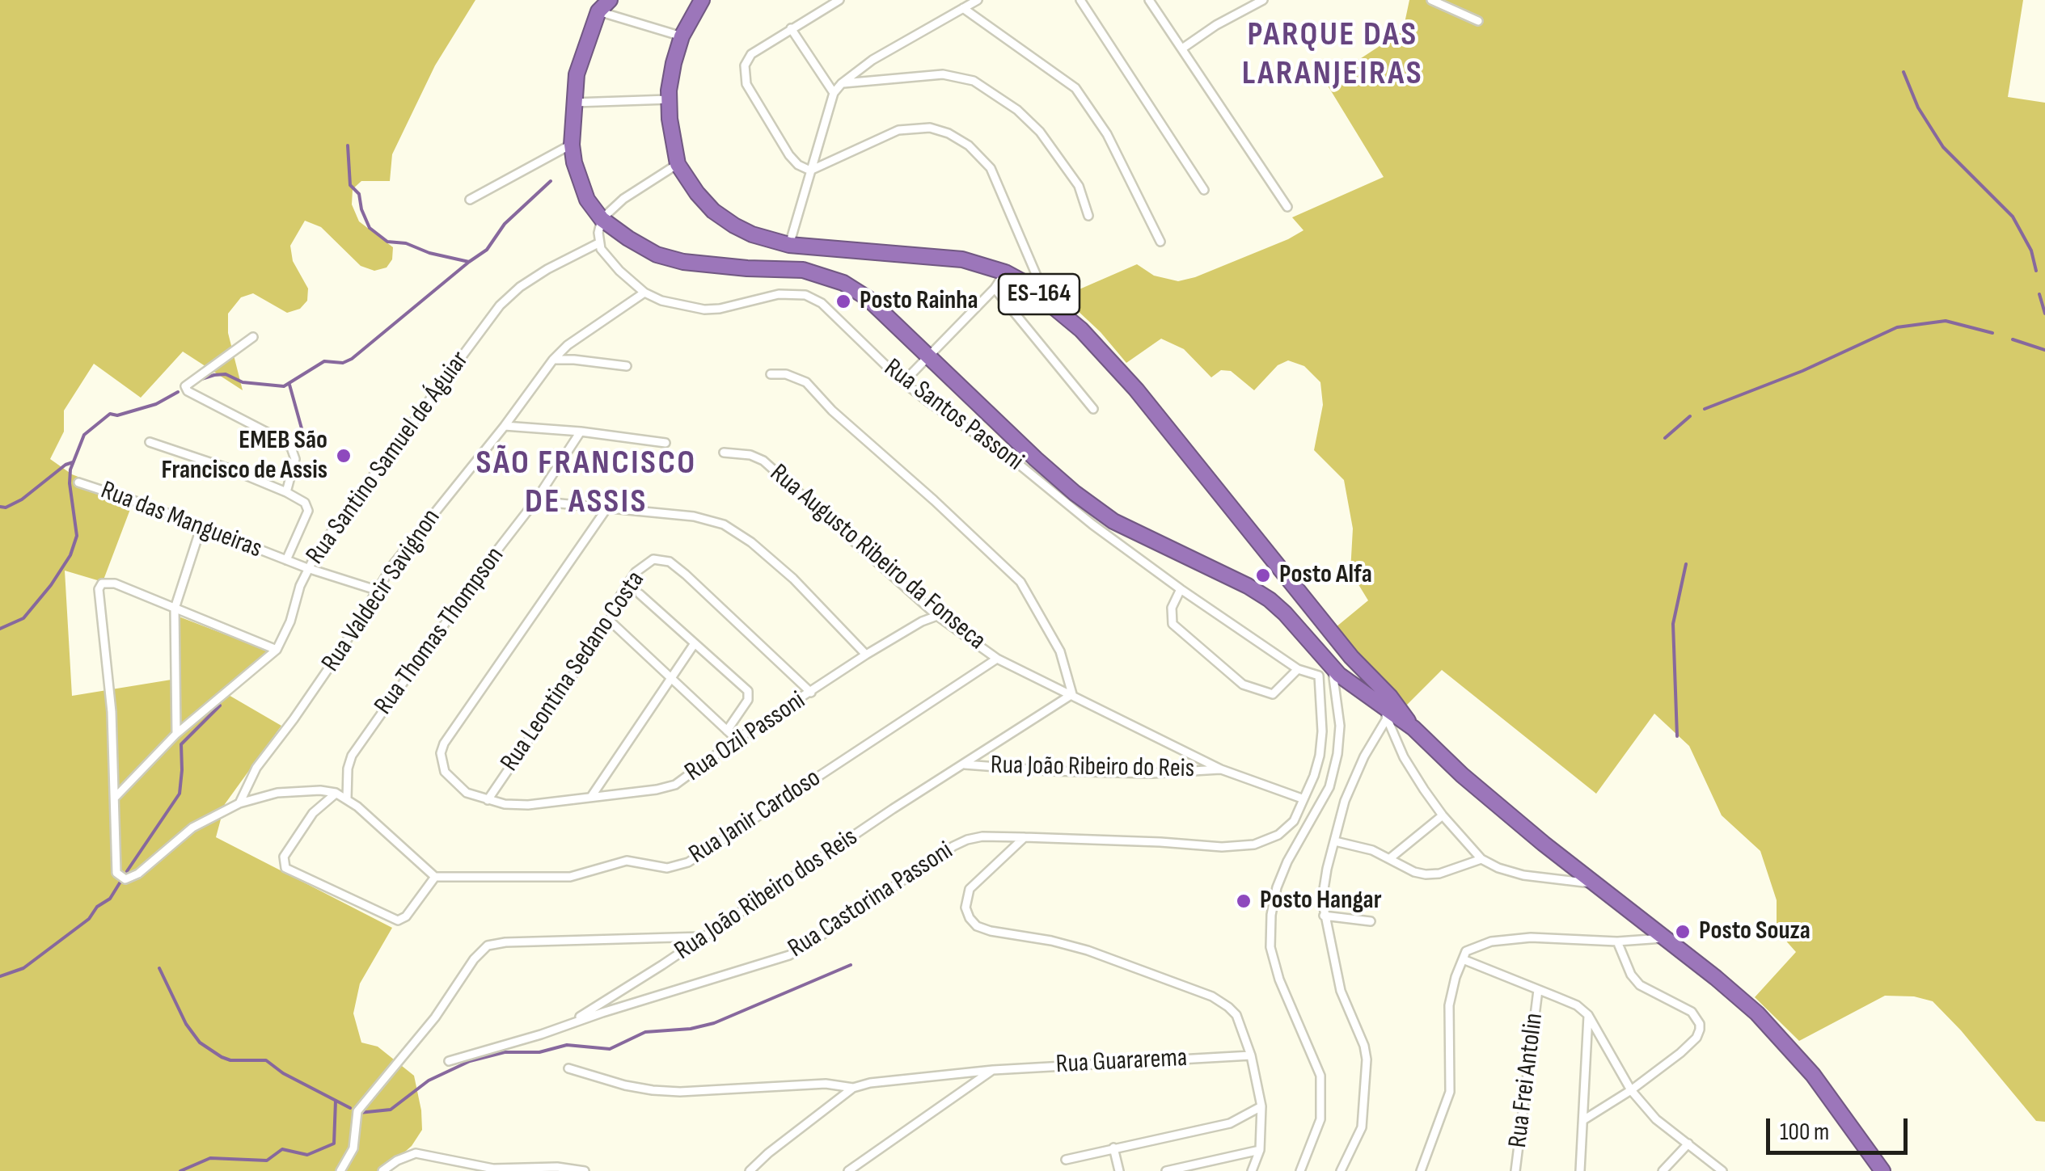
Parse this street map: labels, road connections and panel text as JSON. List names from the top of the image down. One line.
{"streets":{"highway":["ES-164"],"street":["Rua Santos Passoni","Rua Santino Samuel de Águiar","Rua das Mangueiras","Rua Augusto Ribeiro da Fonseca","Rua Valdecir Savignon","Rua Thomas Thompson","Rua Leontina Sedano Costa","Rua Ozil Passoni","Rua João Ribeiro do Reis","Rua Janir Cardoso","Rua João Ribeiro dos Reis","Rua Castorina Passoni","Rua Guararema","Rua Frei Antolin"]},"crossings":[["ES-164","Rua Santos Passoni"],["ES-164","Rua Castorina Passoni"],["Rua Santos Passoni","Rua Santino Samuel de Águiar"],["Rua Santos Passoni","Rua Valdecir Savignon"],["Rua Santos Passoni","Rua Castorina Passoni"],["Rua Santino Samuel de Águiar","Rua das Mangueiras"],["Rua das Mangueiras","Rua Valdecir Savignon"],["Rua Augusto Ribeiro da Fonseca","Rua Ozil Passoni"],["Rua Augusto Ribeiro da Fonseca","Rua João Ribeiro do Reis"],["Rua Augusto Ribeiro da Fonseca","Rua Janir Cardoso"],["Rua Augusto Ribeiro da Fonseca","Rua João Ribeiro dos Reis"],["Rua Leontina Sedano Costa","Rua Ozil Passoni"],["Rua João Ribeiro do Reis","Rua João Ribeiro dos Reis"],["Rua João Ribeiro dos Reis","Rua Castorina Passoni"]],"districts":["PARQUE DAS LARANJEIRAS","SÃO FRANCISCO DE ASSIS"],"places":["Posto Rainha","EMEB São Francisco de Assis","Posto Alfa","Posto Hangar","Posto Souza"],"scale_bar":"100 m"}
